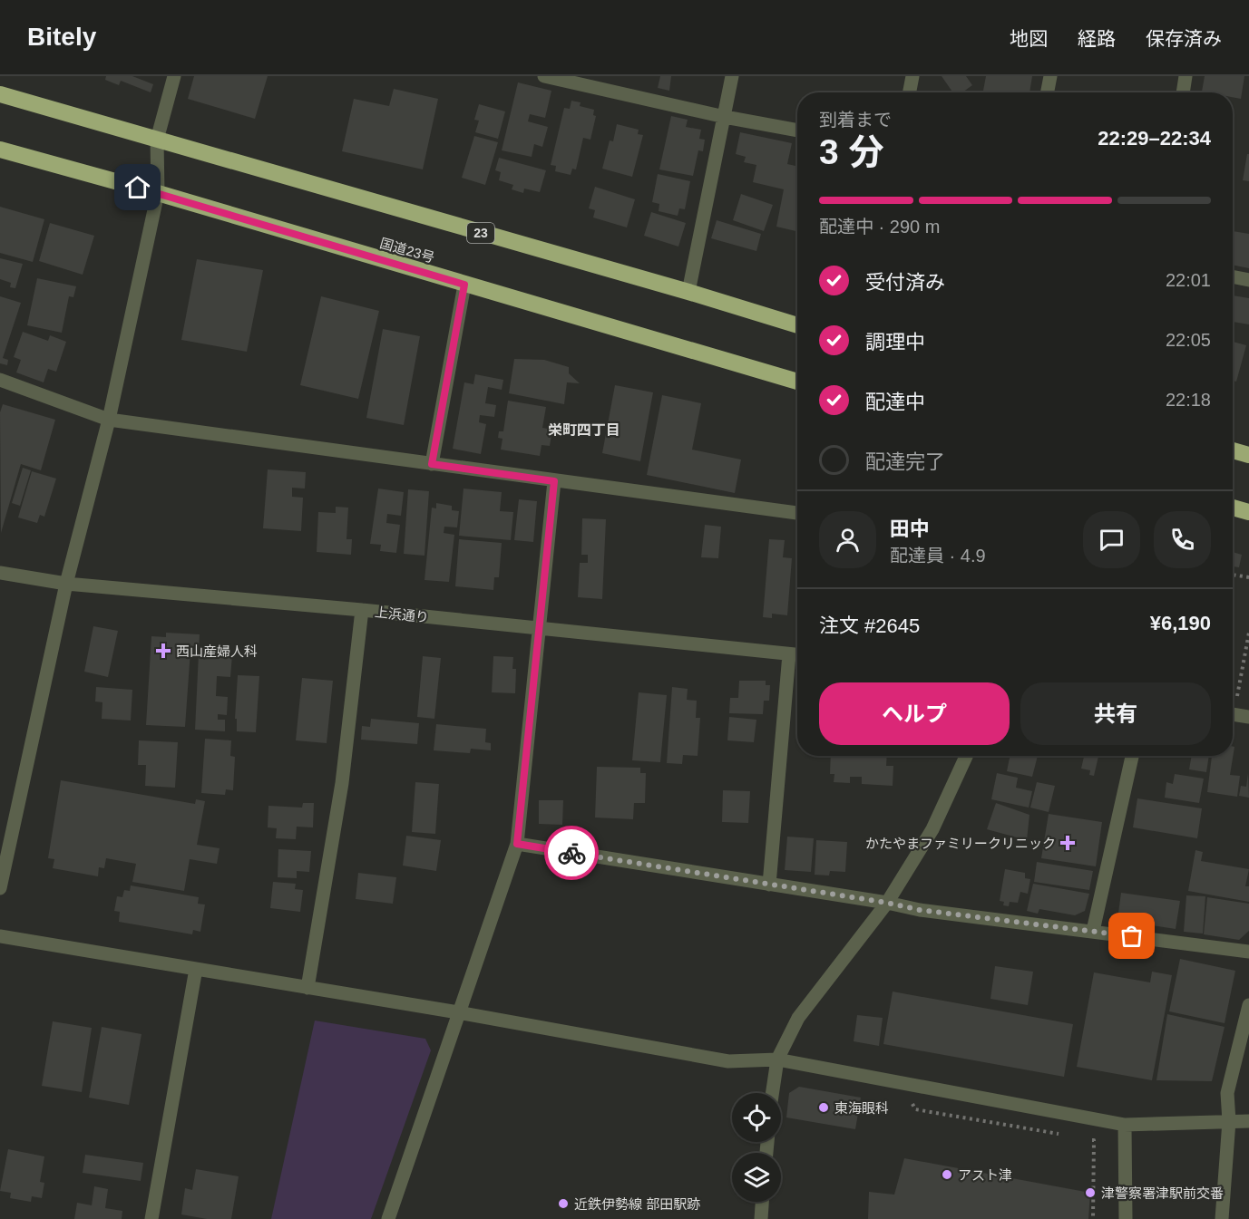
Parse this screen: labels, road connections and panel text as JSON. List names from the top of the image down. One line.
{"streets":{"highway":["23","国道23号"],"street":["上浜通り"]},"districts":["栄町四丁目"],"places":{"health":["西山産婦人科","かたやまファミリークリニック"],"other":["東海眼科","アスト津","津警察署津駅前交番","近鉄伊勢線 部田駅跡"]},"page":{"header":"Bitely","nav":["地図","経路","保存済み"],"heading":["3 分","到着まで","22:29–22:34"],"panel":["田中","配達員 · 4.9","注文 #2645","¥6,190"],"bar":"配達中 · 290 m","list":[["受付済み","22:01"],["調理中","22:05"],["配達中","22:18"],"配達完了"],"buttons":["ヘルプ","共有"]}}
